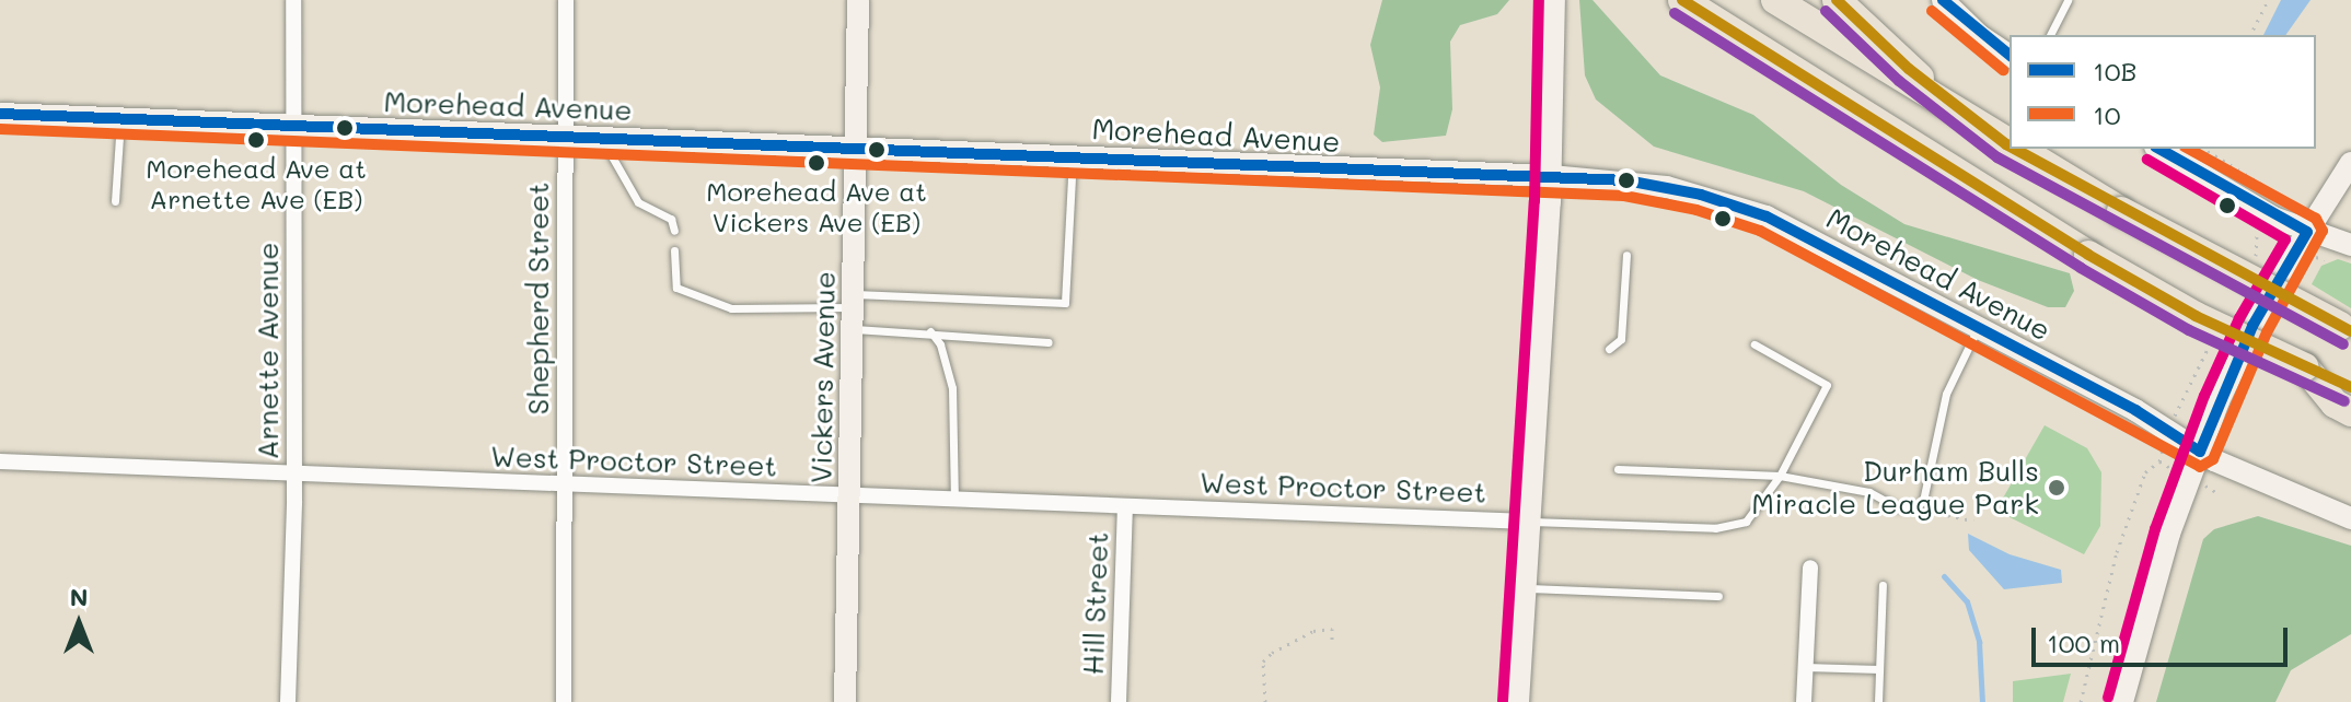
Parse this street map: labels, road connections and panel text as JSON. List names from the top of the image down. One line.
{"streets":{"street":["Morehead Avenue","Shepherd Street","Arnette Avenue","Vickers Avenue","West Proctor Street","Hill Street"]},"crossings":[["Morehead Avenue","Shepherd Street"],["Morehead Avenue","Arnette Avenue"],["Morehead Avenue","Vickers Avenue"],["Shepherd Street","West Proctor Street"],["Arnette Avenue","West Proctor Street"],["Vickers Avenue","West Proctor Street"],["West Proctor Street","Hill Street"]],"places":["Morehead Ave at Arnette Ave (EB)","Morehead Ave at Vickers Ave (EB)","Durham Bulls Miracle League Park"],"lines":["transit line 10B","transit line 10"],"legend":["10B","10"],"scale_bar":"100 m","north":"top"}
